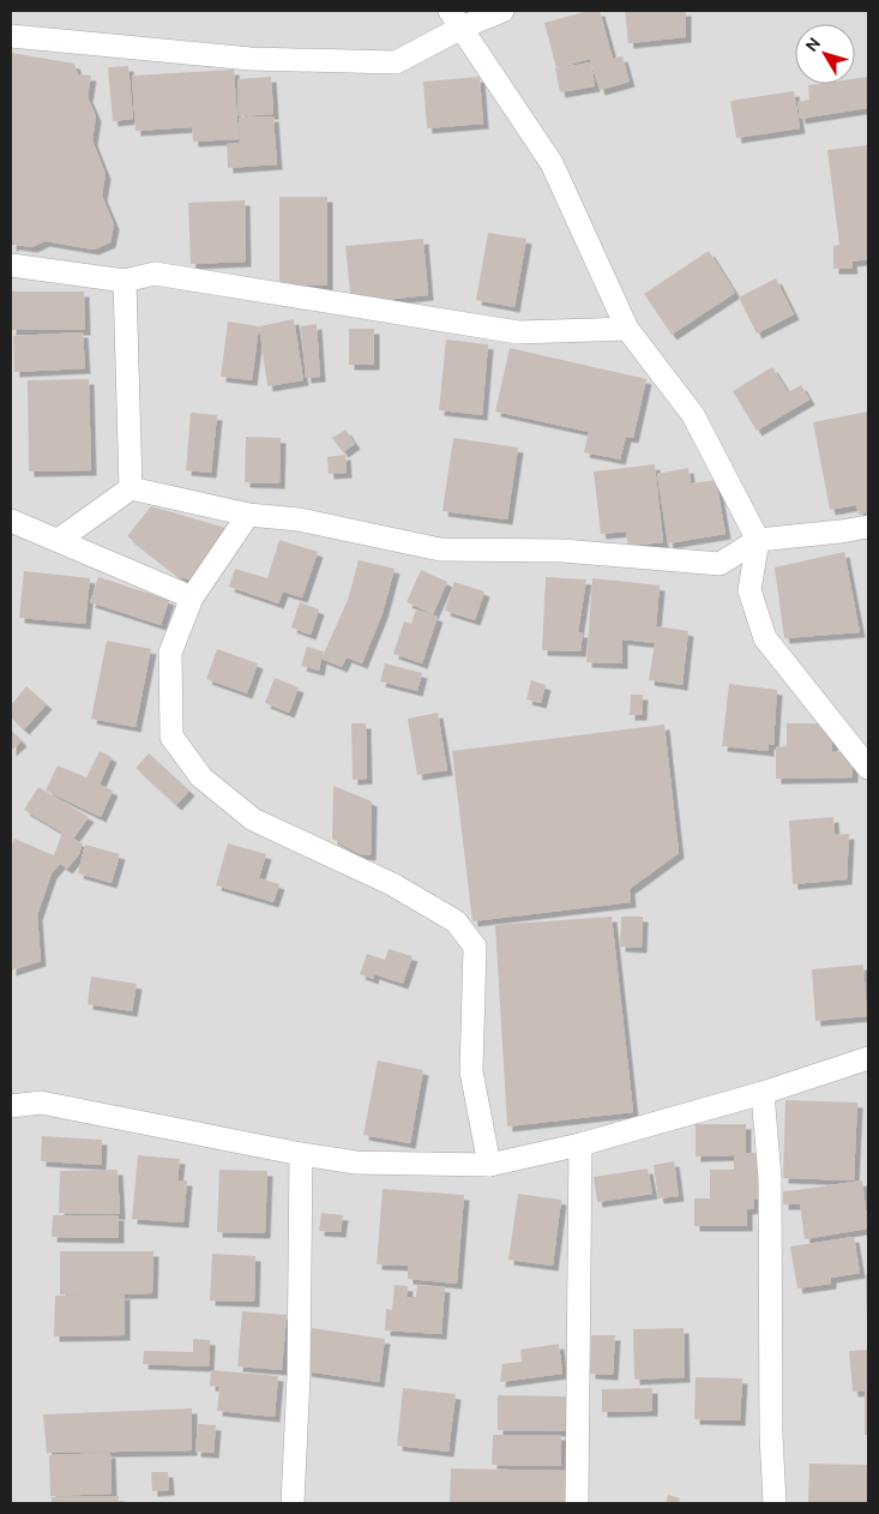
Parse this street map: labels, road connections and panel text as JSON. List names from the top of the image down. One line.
{"north":"top left"}
